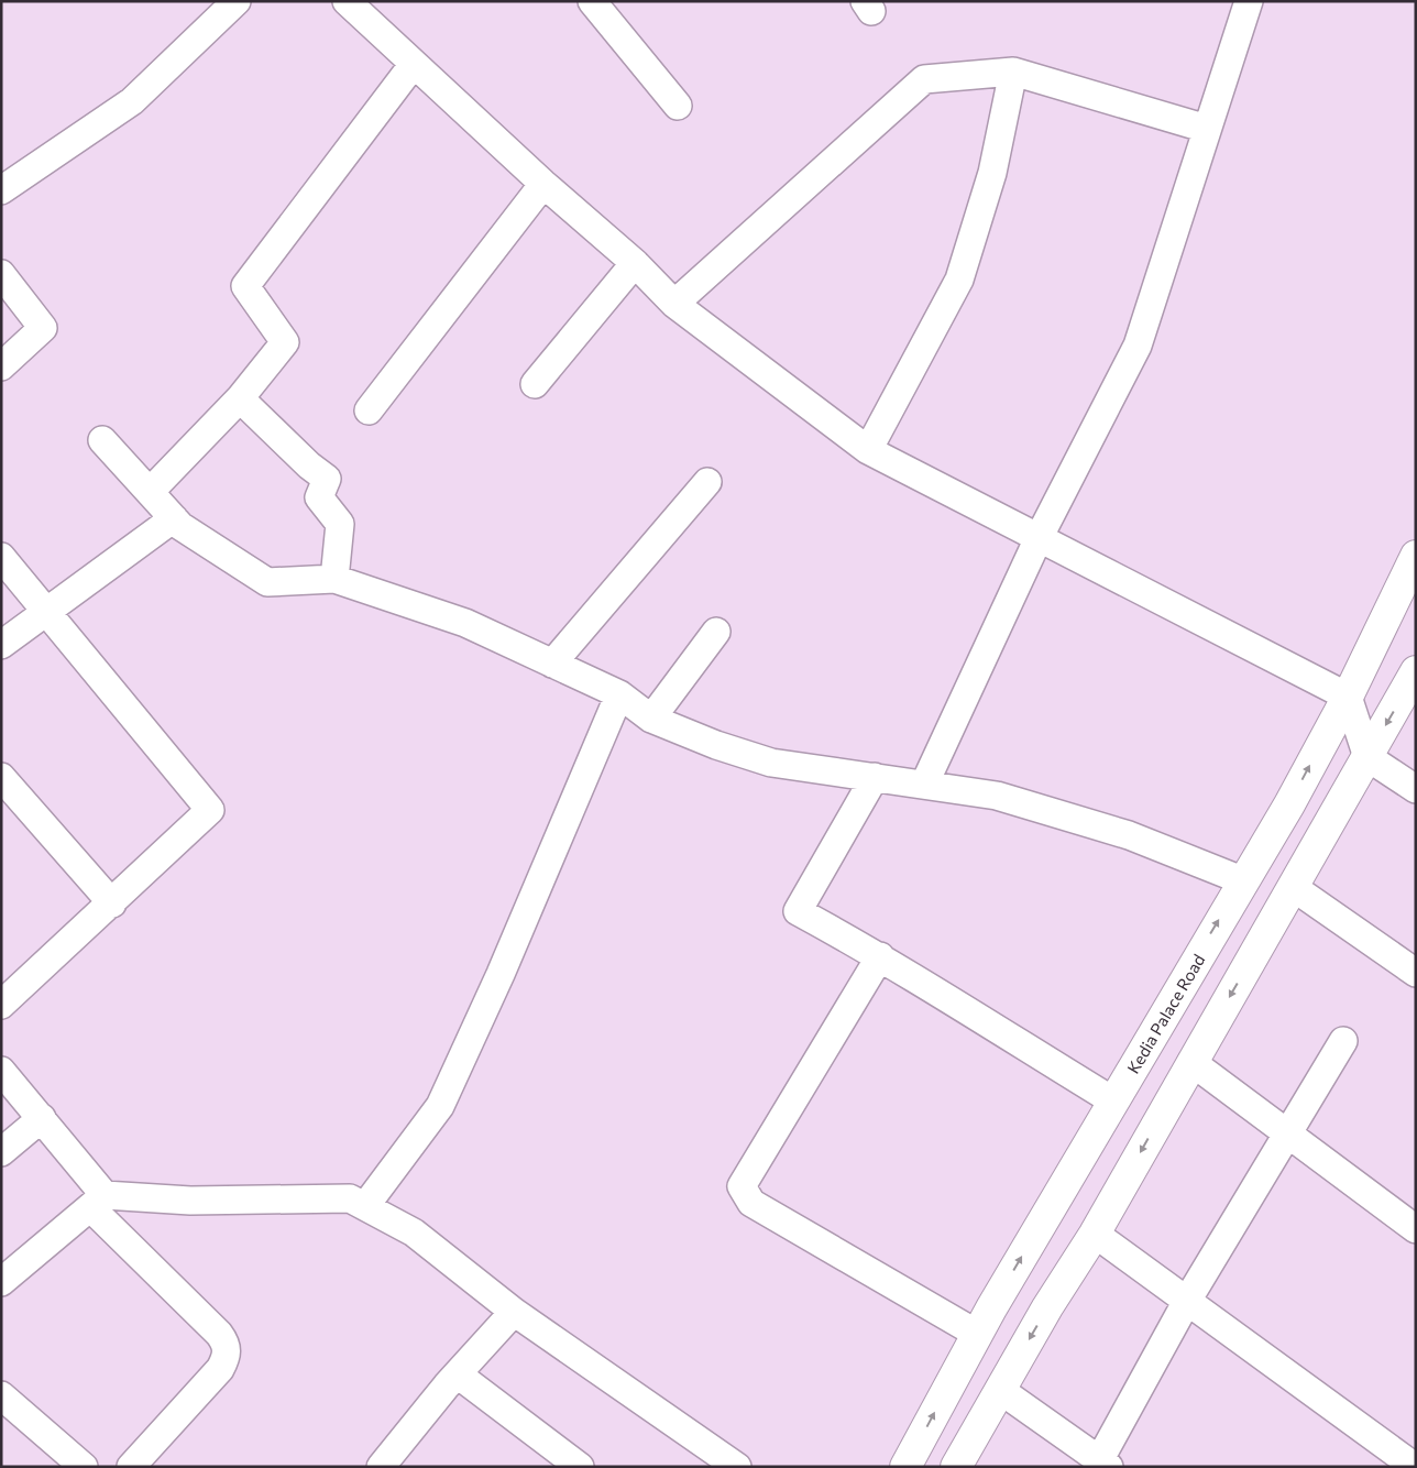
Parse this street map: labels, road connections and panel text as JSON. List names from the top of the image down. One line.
{"streets":{"street":["Kedia Palace Road"]}}
